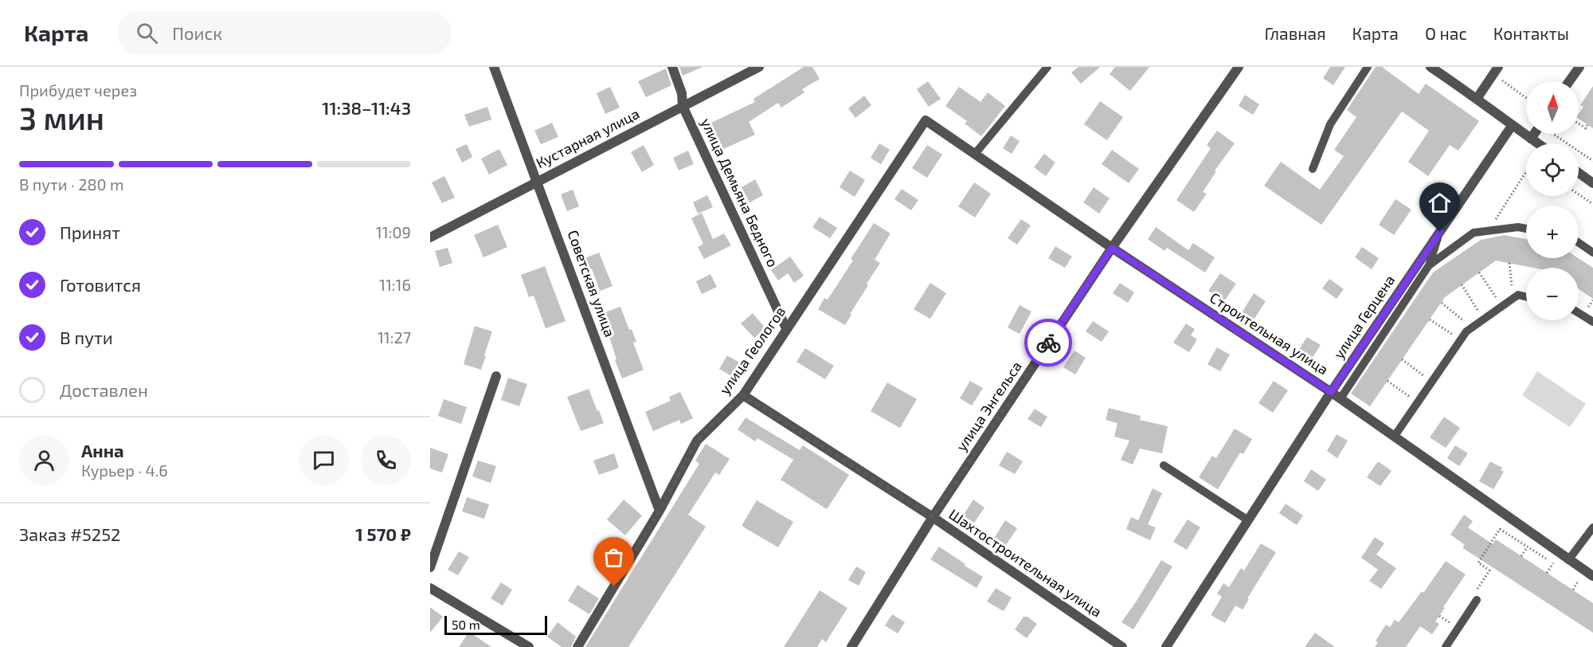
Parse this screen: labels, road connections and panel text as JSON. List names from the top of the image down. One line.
{"streets":{"street":["Кустарная улица","улица Демьяна Бедного","Советская улица","улица Герцена","Строительная улица","улица Геологов","улица Энгельса","Шахтостроительная улица"]},"crossings":[["Кустарная улица","улица Демьяна Бедного"],["Кустарная улица","Советская улица"],["улица Демьяна Бедного","улица Геологов"],["Советская улица","улица Геологов"],["улица Герцена","Строительная улица"],["Строительная улица","улица Геологов"],["Строительная улица","улица Энгельса"],["улица Геологов","Шахтостроительная улица"],["улица Энгельса","Шахтостроительная улица"]],"scale_bar":"50 m","north":"top","page":{"header":"Карта","search":"Поиск","nav":["Главная","Карта","О нас","Контакты"],"heading":["3 мин","Прибудет через","11:38–11:43"],"panel":["Анна","Курьер · 4.6","Заказ #5252","1 570 ₽"],"map_buttons":["+","−"],"bar":"В пути · 280 m","list":[["Принят","11:09"],["Готовится","11:16"],["В пути","11:27"],"Доставлен"],"scale":"50 m"}}
